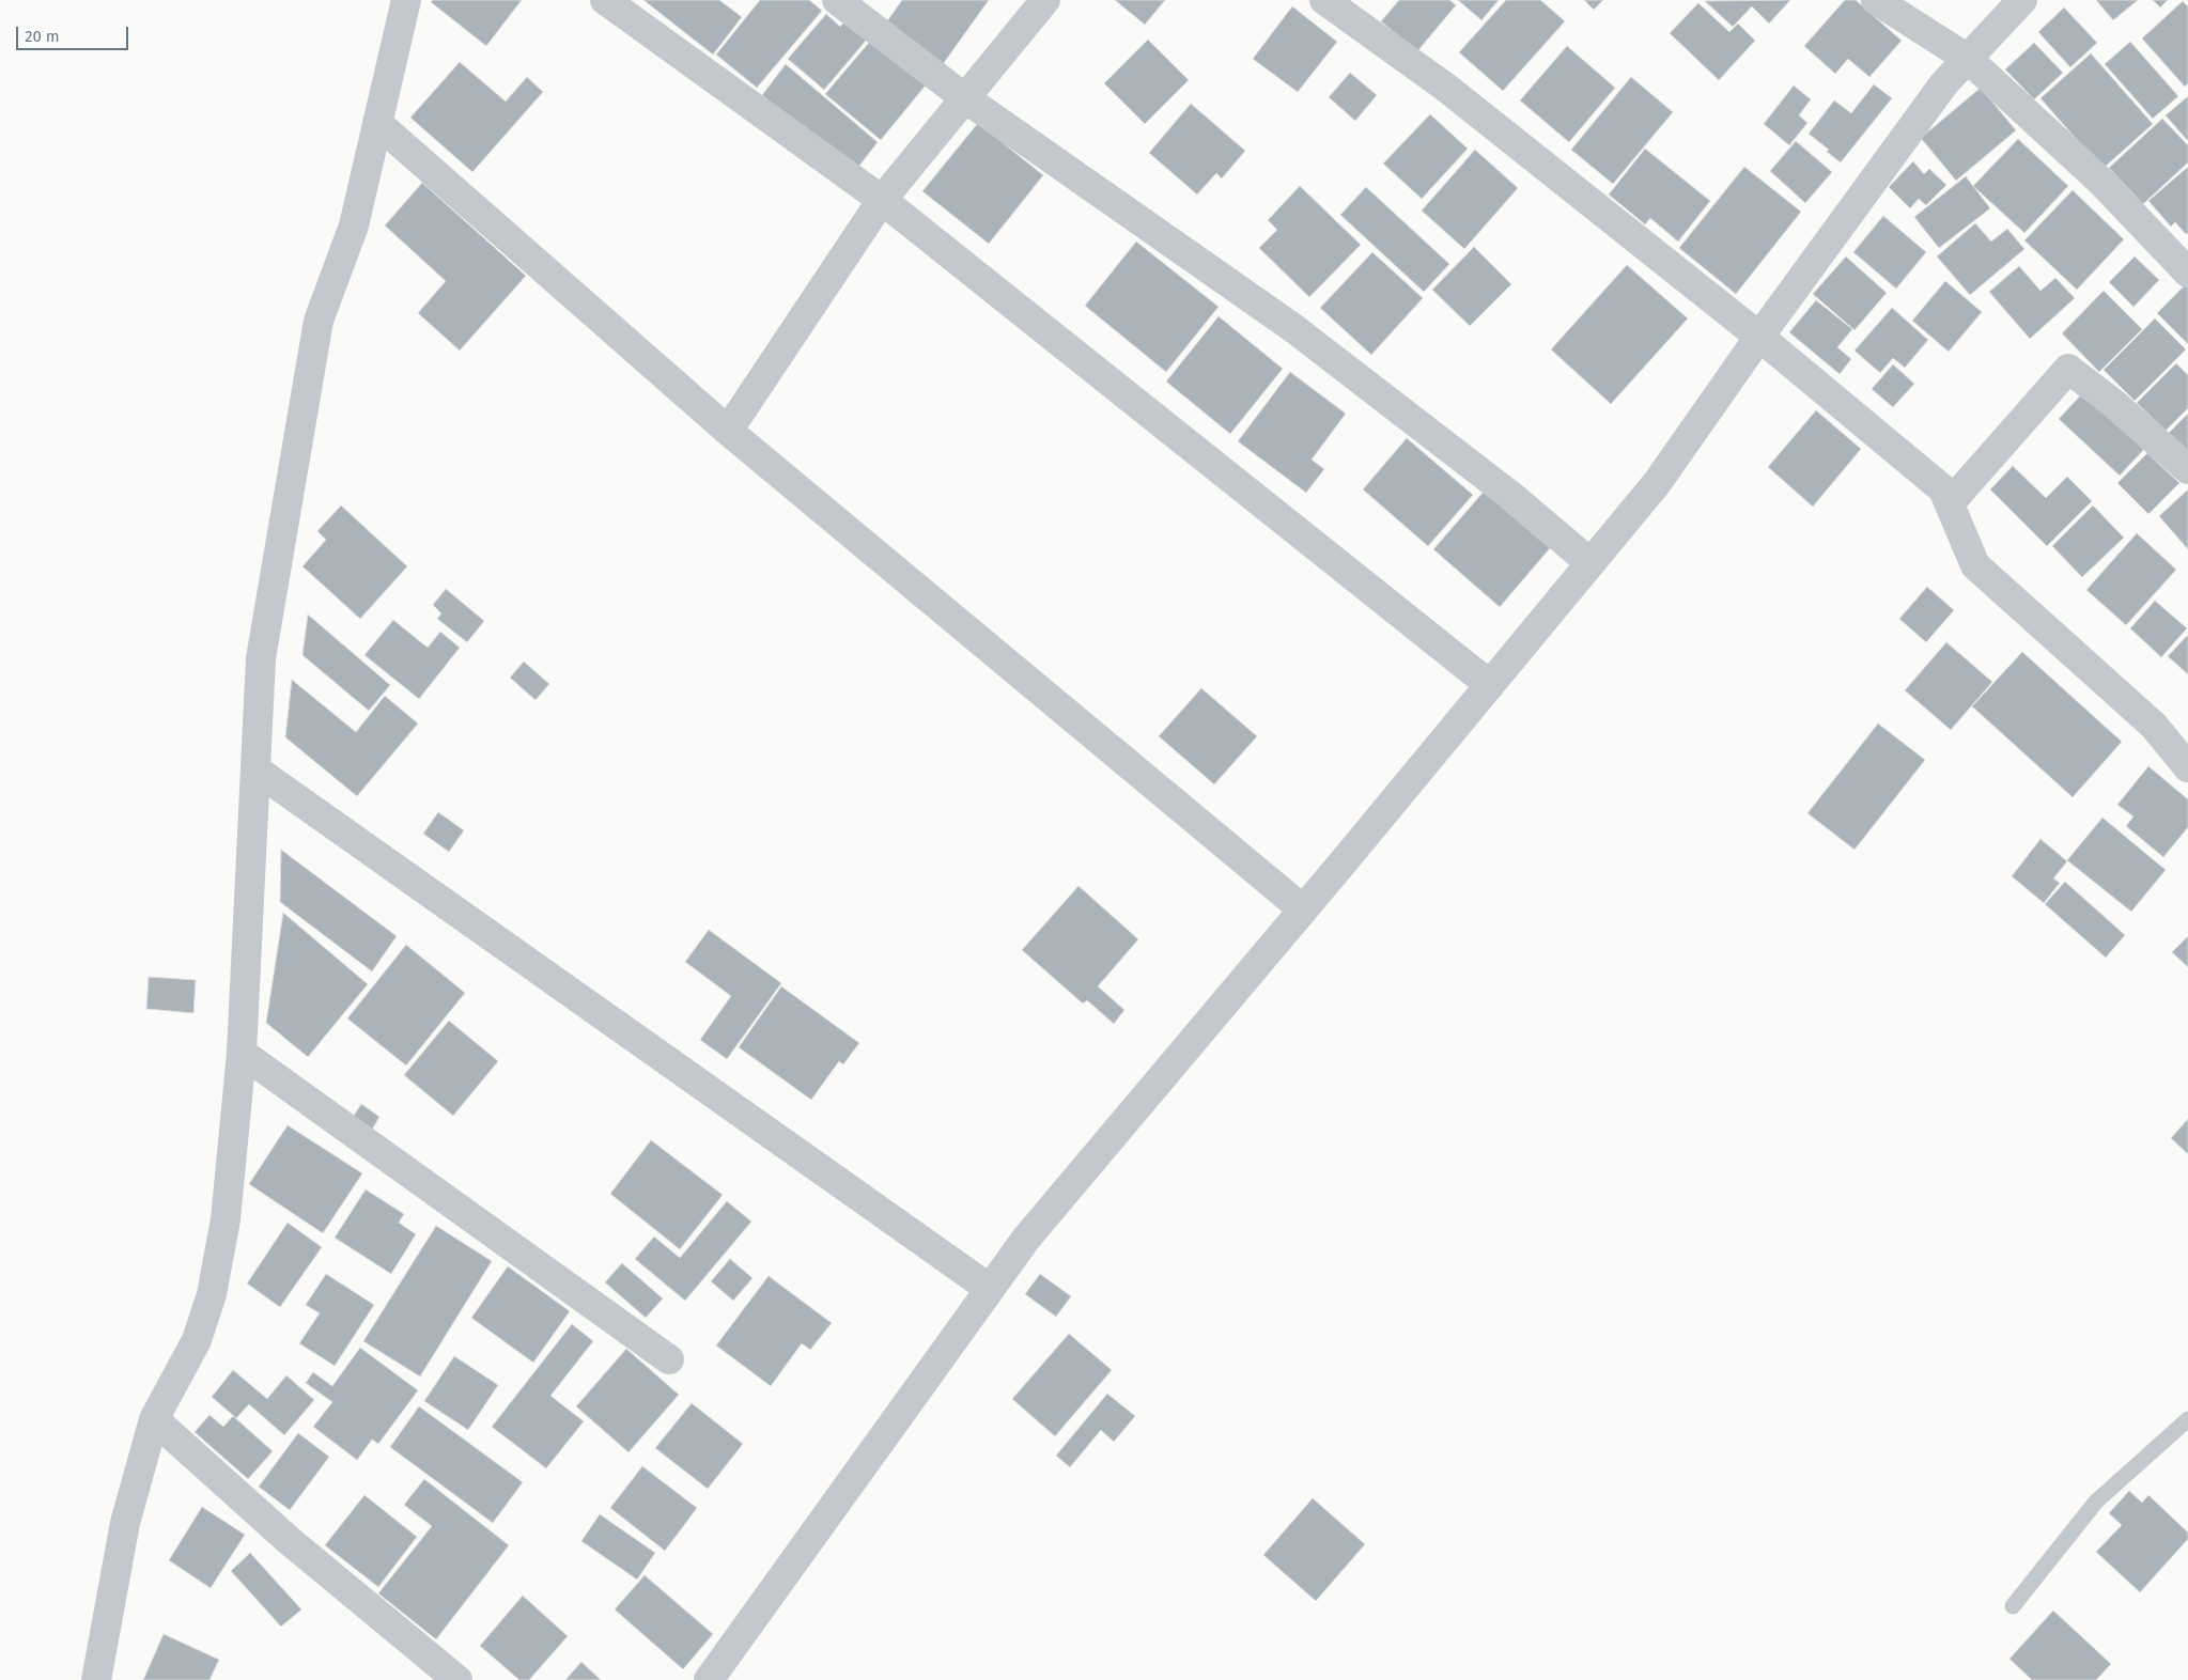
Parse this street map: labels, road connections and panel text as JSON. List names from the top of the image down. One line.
{"scale_bar":"20 m"}
